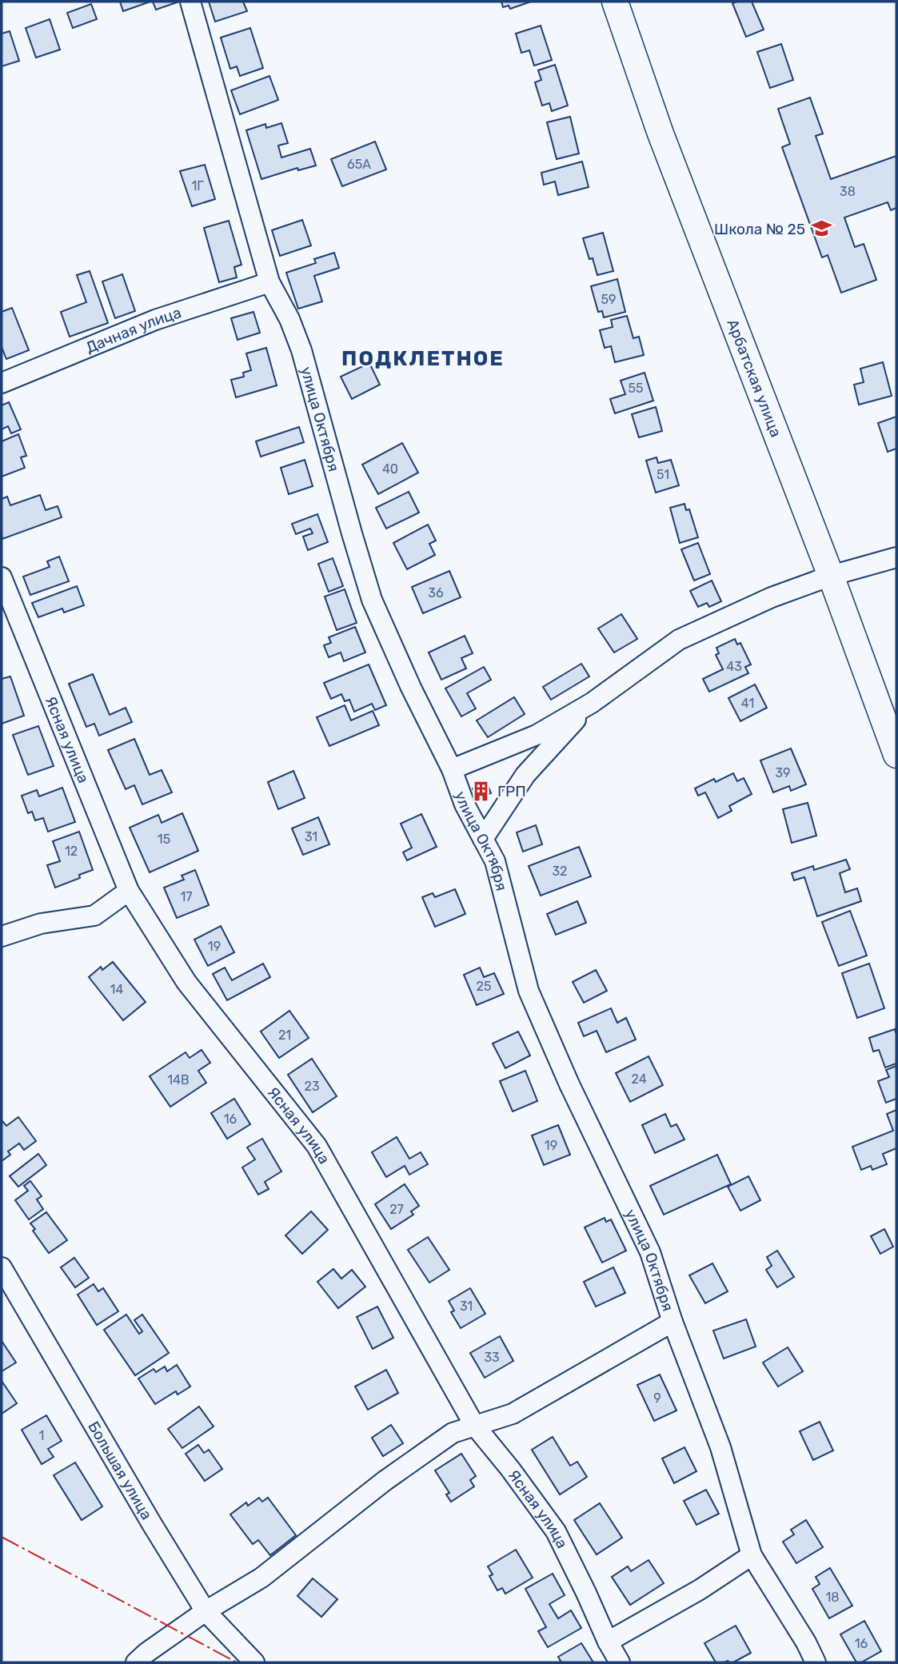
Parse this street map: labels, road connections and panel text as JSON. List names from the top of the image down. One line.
{"streets":{"main road":["Арбатская улица"],"street":["Дачная улица","улица Октября","Ясная улица","Большая улица"]},"crossings":[["Дачная улица","улица Октября"]],"districts":["ПОДКЛЕТНОЕ"],"places":{"school or university":["Школа № 25"],"building":["ГРП"]},"house_numbers":["65А","1Г","38","59","55","40","51","36","43","41","39","31","15","12","32","17","19","25","14","21","24","14В","23","16","19","27","31","33","9","1","18","16"]}
